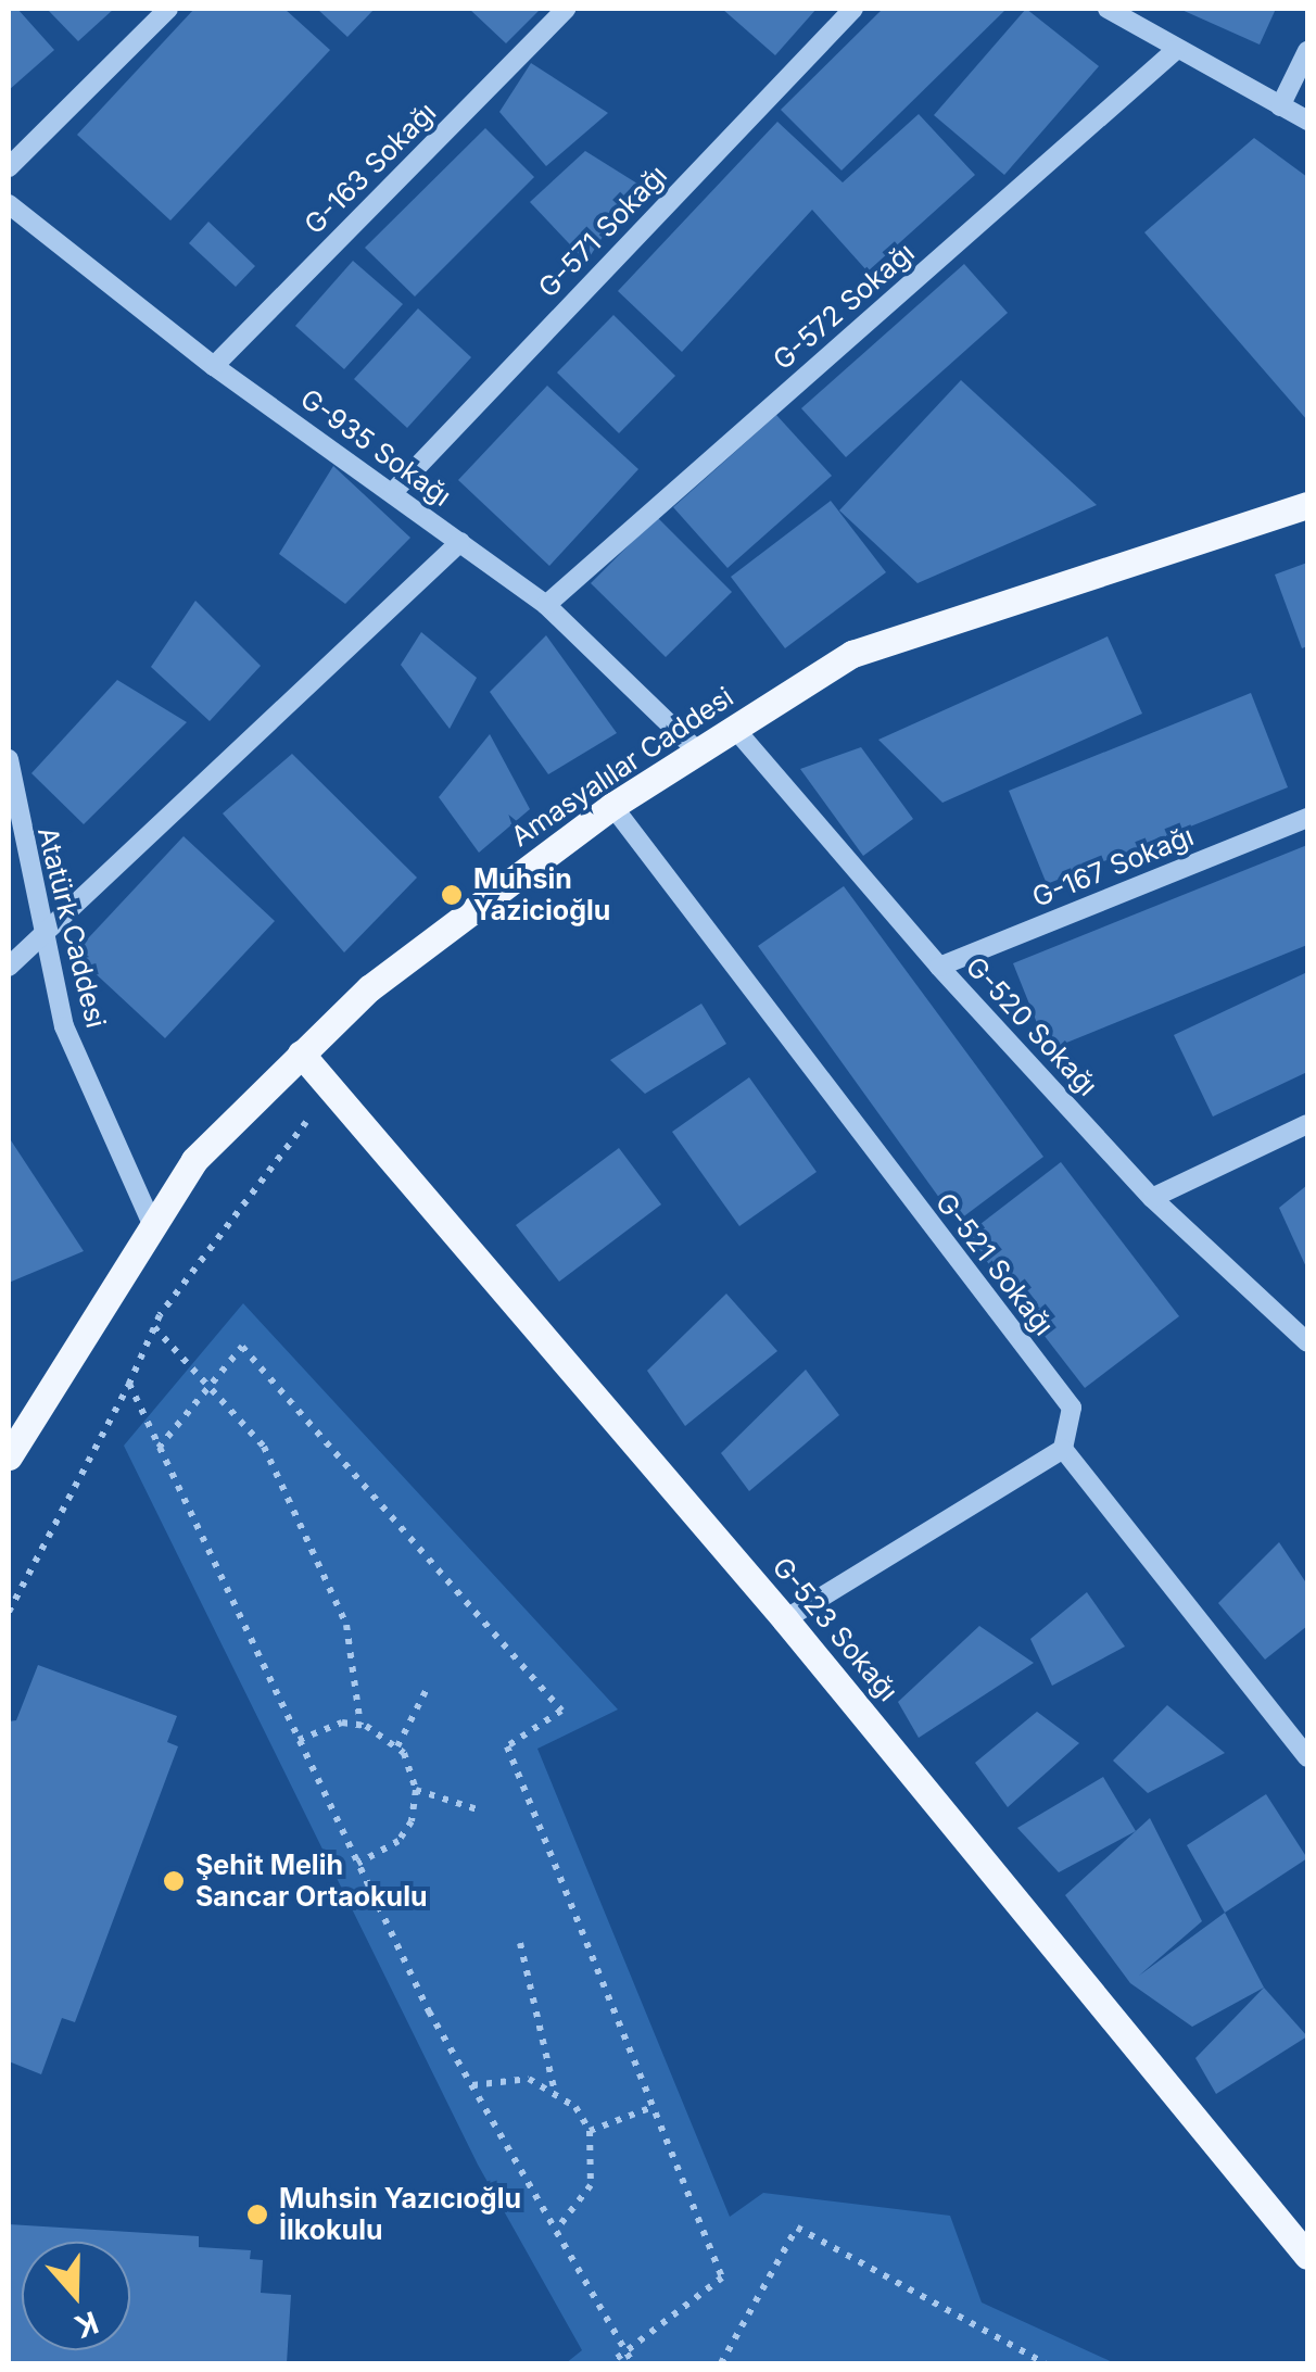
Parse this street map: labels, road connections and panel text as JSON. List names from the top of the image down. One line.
{"streets":{"main road":["Amasyalılar Caddesi","G-523 Sokağı"],"street":["G-163 Sokağı","G-571 Sokağı","G-572 Sokağı","G-935 Sokağı","G-167 Sokağı","Atatürk Caddesi","G-520 Sokağı","G-521 Sokağı"]},"crossings":[["G-163 Sokağı","G-935 Sokağı"],["G-571 Sokağı","G-935 Sokağı"],["G-572 Sokağı","G-935 Sokağı"],["G-935 Sokağı","Amasyalılar Caddesi"],["Amasyalılar Caddesi","Atatürk Caddesi"],["Amasyalılar Caddesi","G-520 Sokağı"],["Amasyalılar Caddesi","G-521 Sokağı"],["Amasyalılar Caddesi","G-523 Sokağı"],["G-167 Sokağı","G-520 Sokağı"]],"places":["Muhsin Yazicioğlu","Şehit Melih Sancar Ortaokulu","Muhsin Yazıcıoğlu İlkokulu"],"north":"bottom"}
